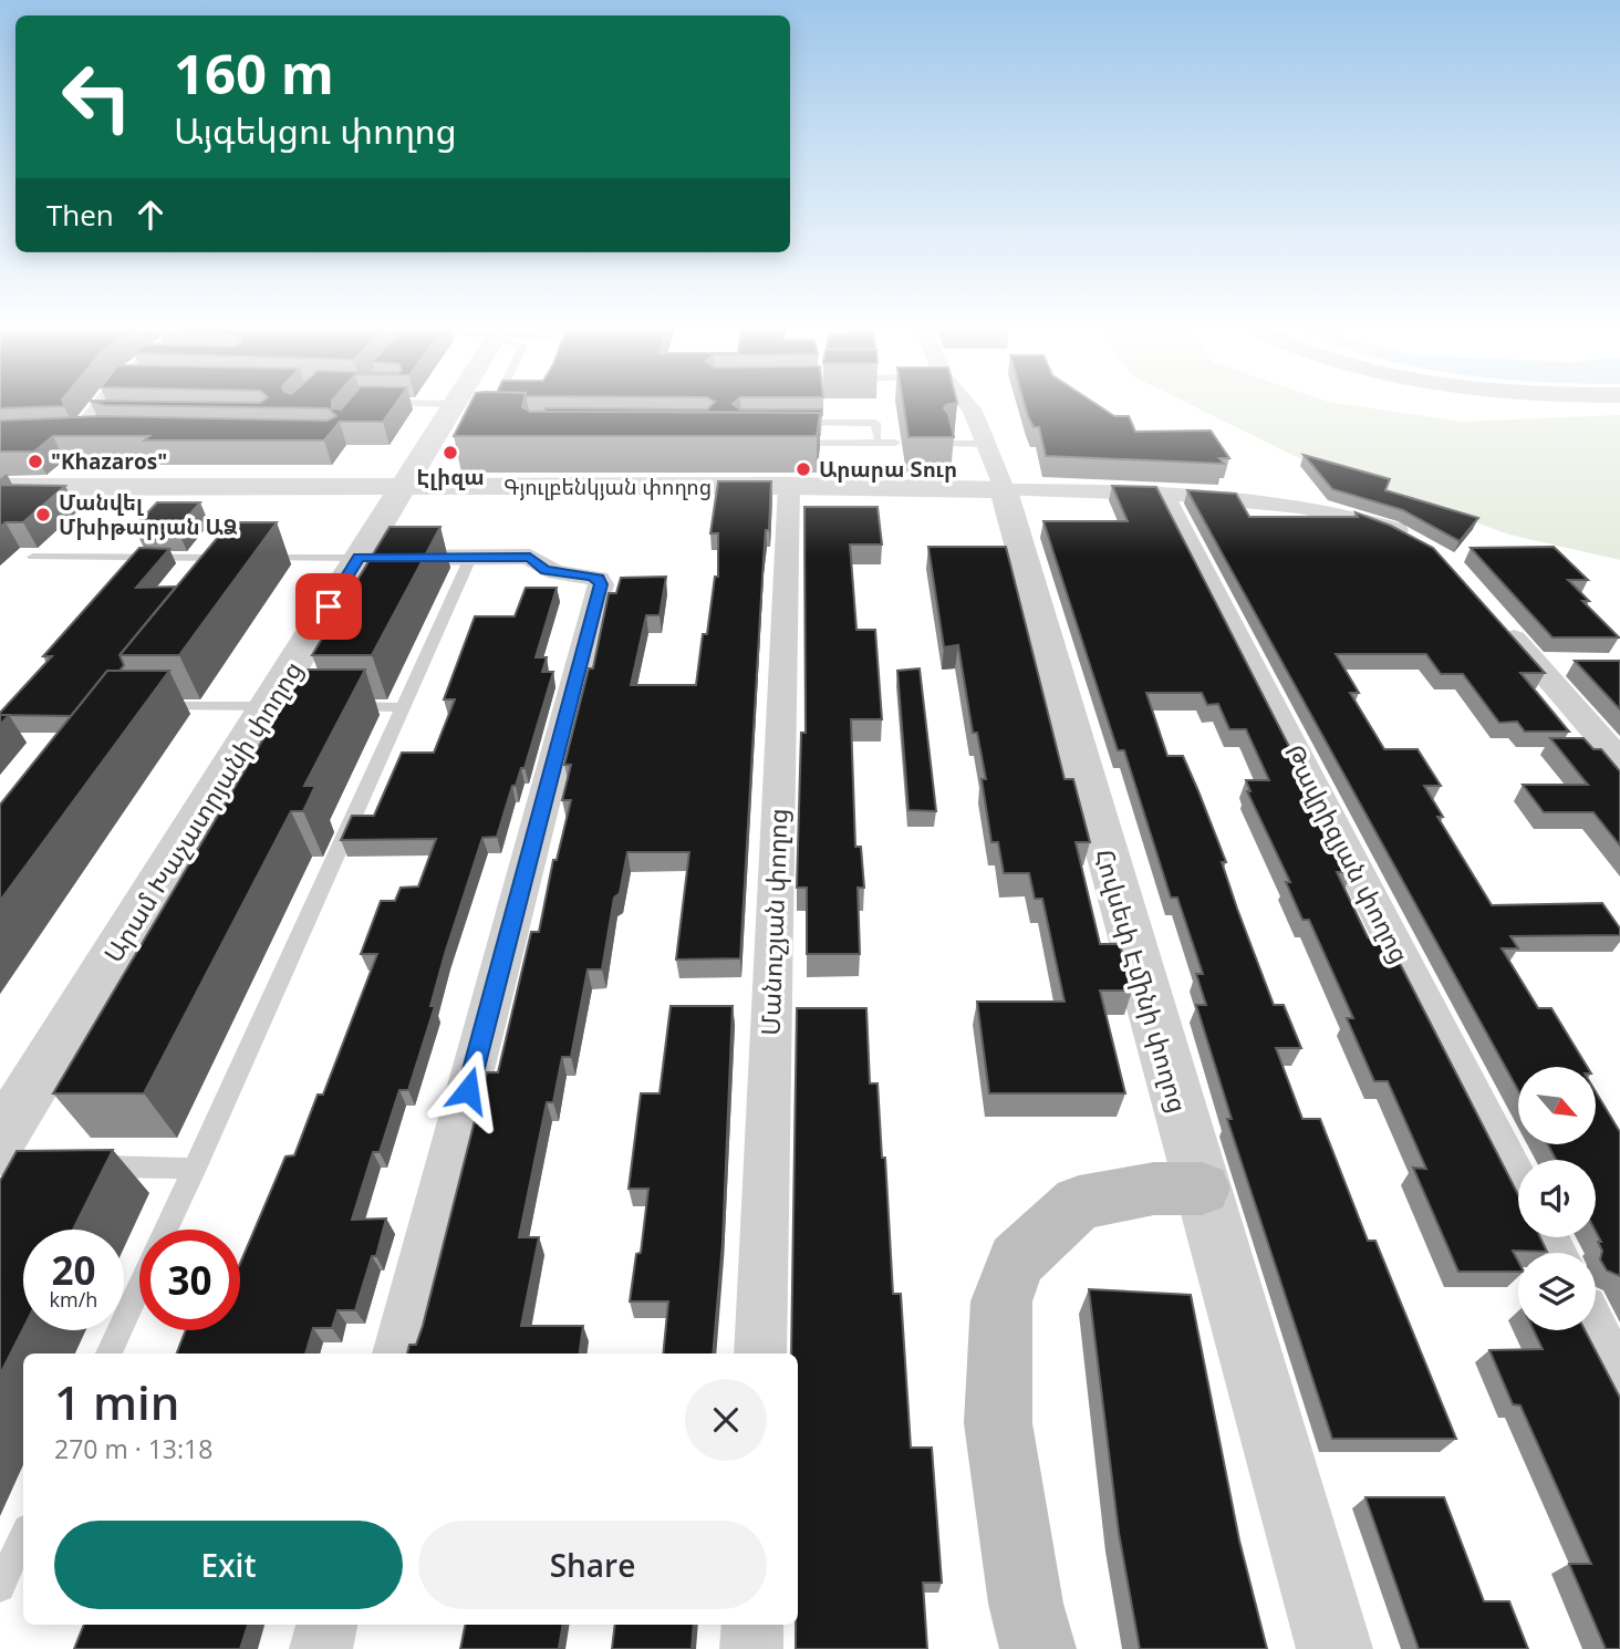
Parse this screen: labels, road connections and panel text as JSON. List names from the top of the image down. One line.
{"streets":{"street":["Գյուլբենկյան փողոց","Արամ Խաչատրյանի փողոց","Թավրիզյան փողոց","Մանուշյան փողոց","Հովսեփ Էմինի փողոց"]},"crossings":[["Գյուլբենկյան փողոց","Արամ Խաչատրյանի փողոց"],["Գյուլբենկյան փողոց","Թավրիզյան փողոց"],["Գյուլբենկյան փողոց","Մանուշյան փողոց"],["Գյուլբենկյան փողոց","Հովսեփ Էմինի փողոց"]],"places":["Էլիզա","\"Khazaros\"","Արարա Տուր","Մանվել Մխիթարյան ԱՁ"],"north":"bottom right","page":{"turn":["160 m","Այգեկցու փողոց"],"then":"Then","speed":"20 km/h","limit":"30","heading":["1 min","270 m · 13:18"],"buttons":["Exit","Share"]}}
